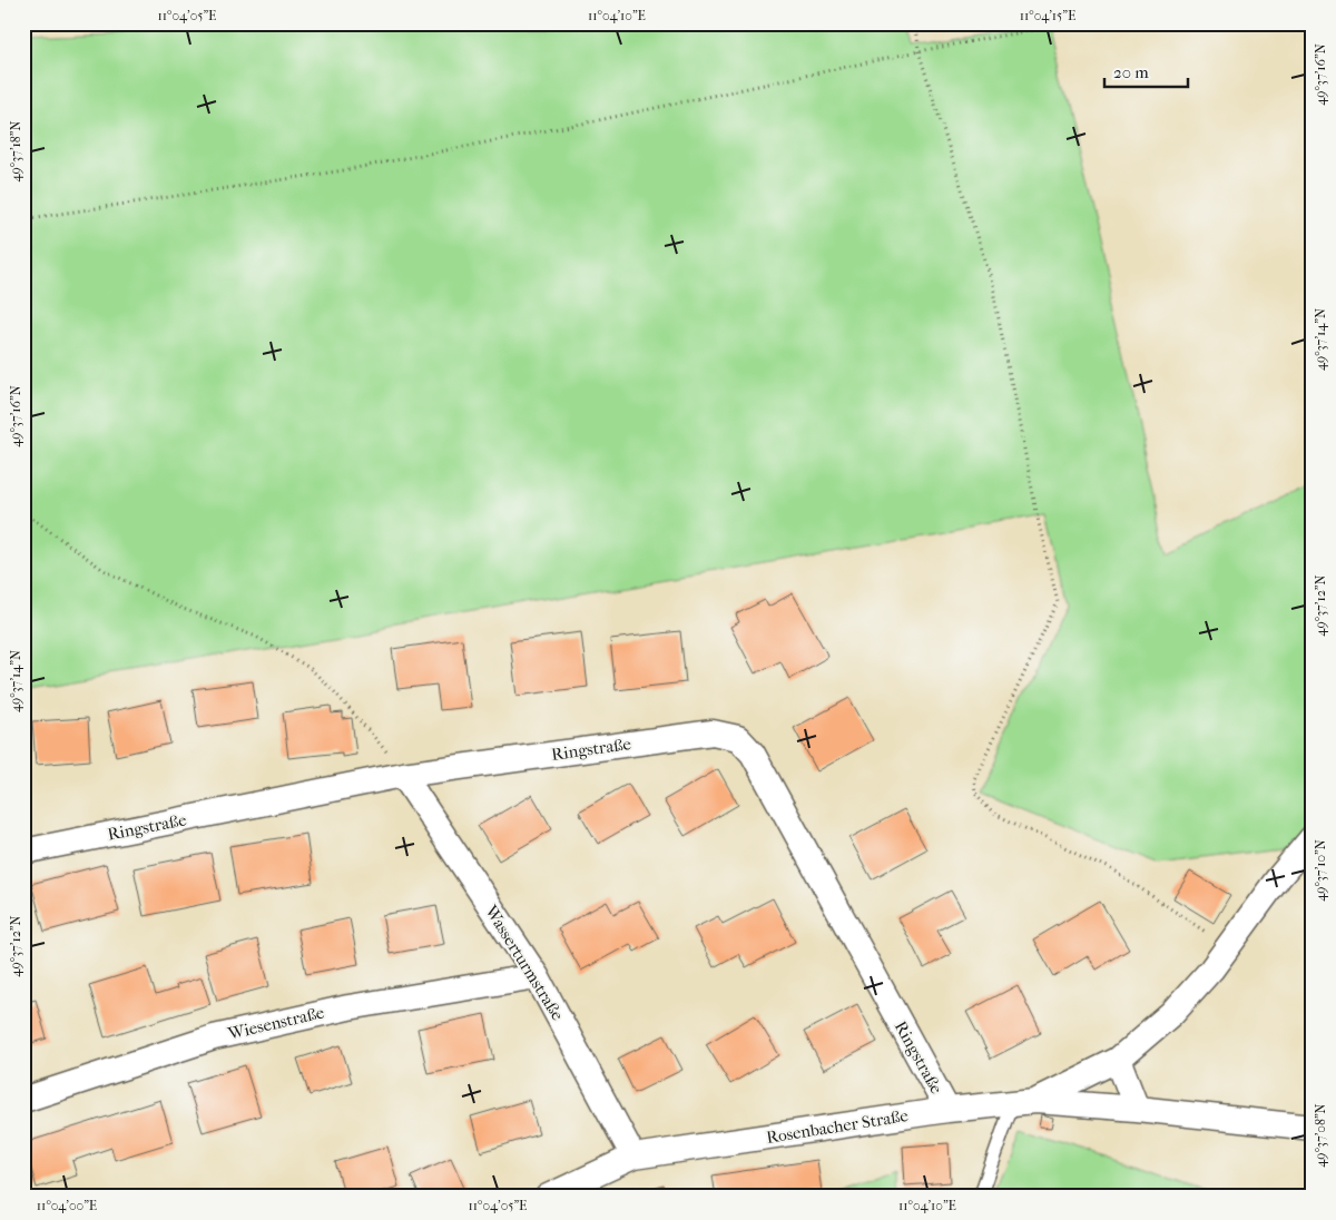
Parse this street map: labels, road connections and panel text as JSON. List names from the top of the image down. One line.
{"streets":{"street":["Ringstraße","Wasserturmstraße","Wiesenstraße","Rosenbacher Straße"]},"crossings":[["Ringstraße","Wasserturmstraße"],["Ringstraße","Rosenbacher Straße"],["Wasserturmstraße","Wiesenstraße"],["Wasserturmstraße","Rosenbacher Straße"]],"scale_bar":"20 m","coordinates":["11°04'05\"E","11°04'10\"E","11°04'15\"E","49°37'16\"N","49°37'18\"N","49°37'14\"N","49°37'12\"N","49°37'10\"N","49°37'08\"N","11°04'00\"E"]}
